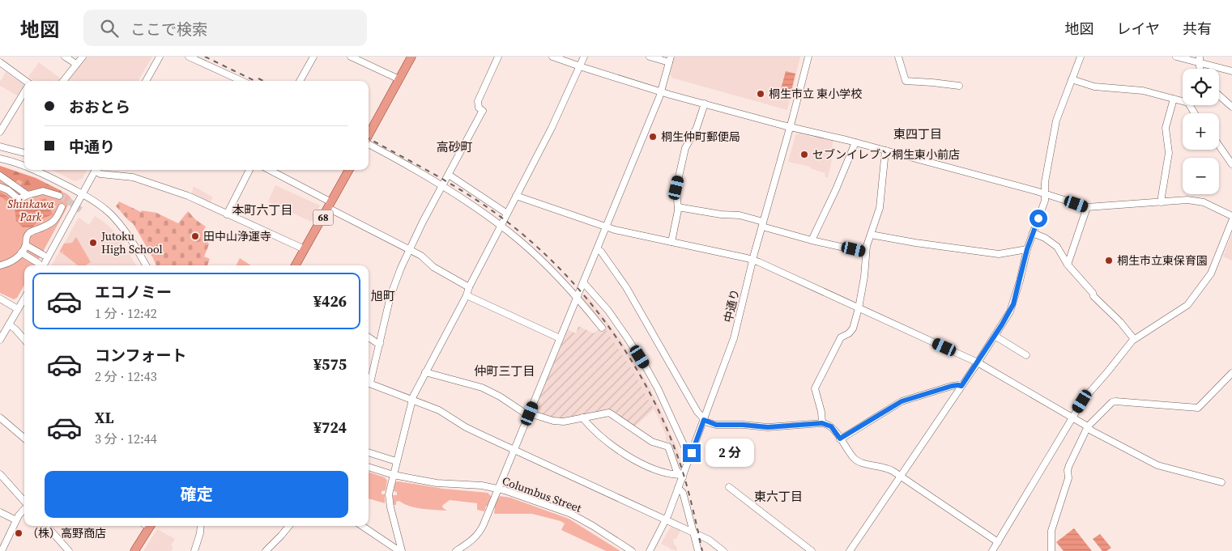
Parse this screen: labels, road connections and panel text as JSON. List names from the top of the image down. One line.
{"streets":{"main road":["68"],"street":["中通り","Columbus Street"]},"districts":["東四丁目","高砂町","本町六丁目","旭町","仲町三丁目","東六丁目"],"parks":["Shinkawa Park"],"places":["桐生市立 東小学校","桐生仲町郵便局","セブンイレブン桐生東小前店","田中山浄運寺","Jutoku High School","桐生市立東保育園","（株）高野商店"],"page":{"header":"地図","search":"ここで検索","nav":["地図","レイヤ","共有"],"map_buttons":["+","−"],"banner":["おおとら","中通り"],"list":[{"name":"エコノミー","note":"1 分 · 12:42","value":"¥426"},{"name":"コンフォート","note":"2 分 · 12:43","value":"¥575"},{"name":"XL","note":"3 分 · 12:44","value":"¥724"}],"bubble":"2 分","buttons":"確定"}}
